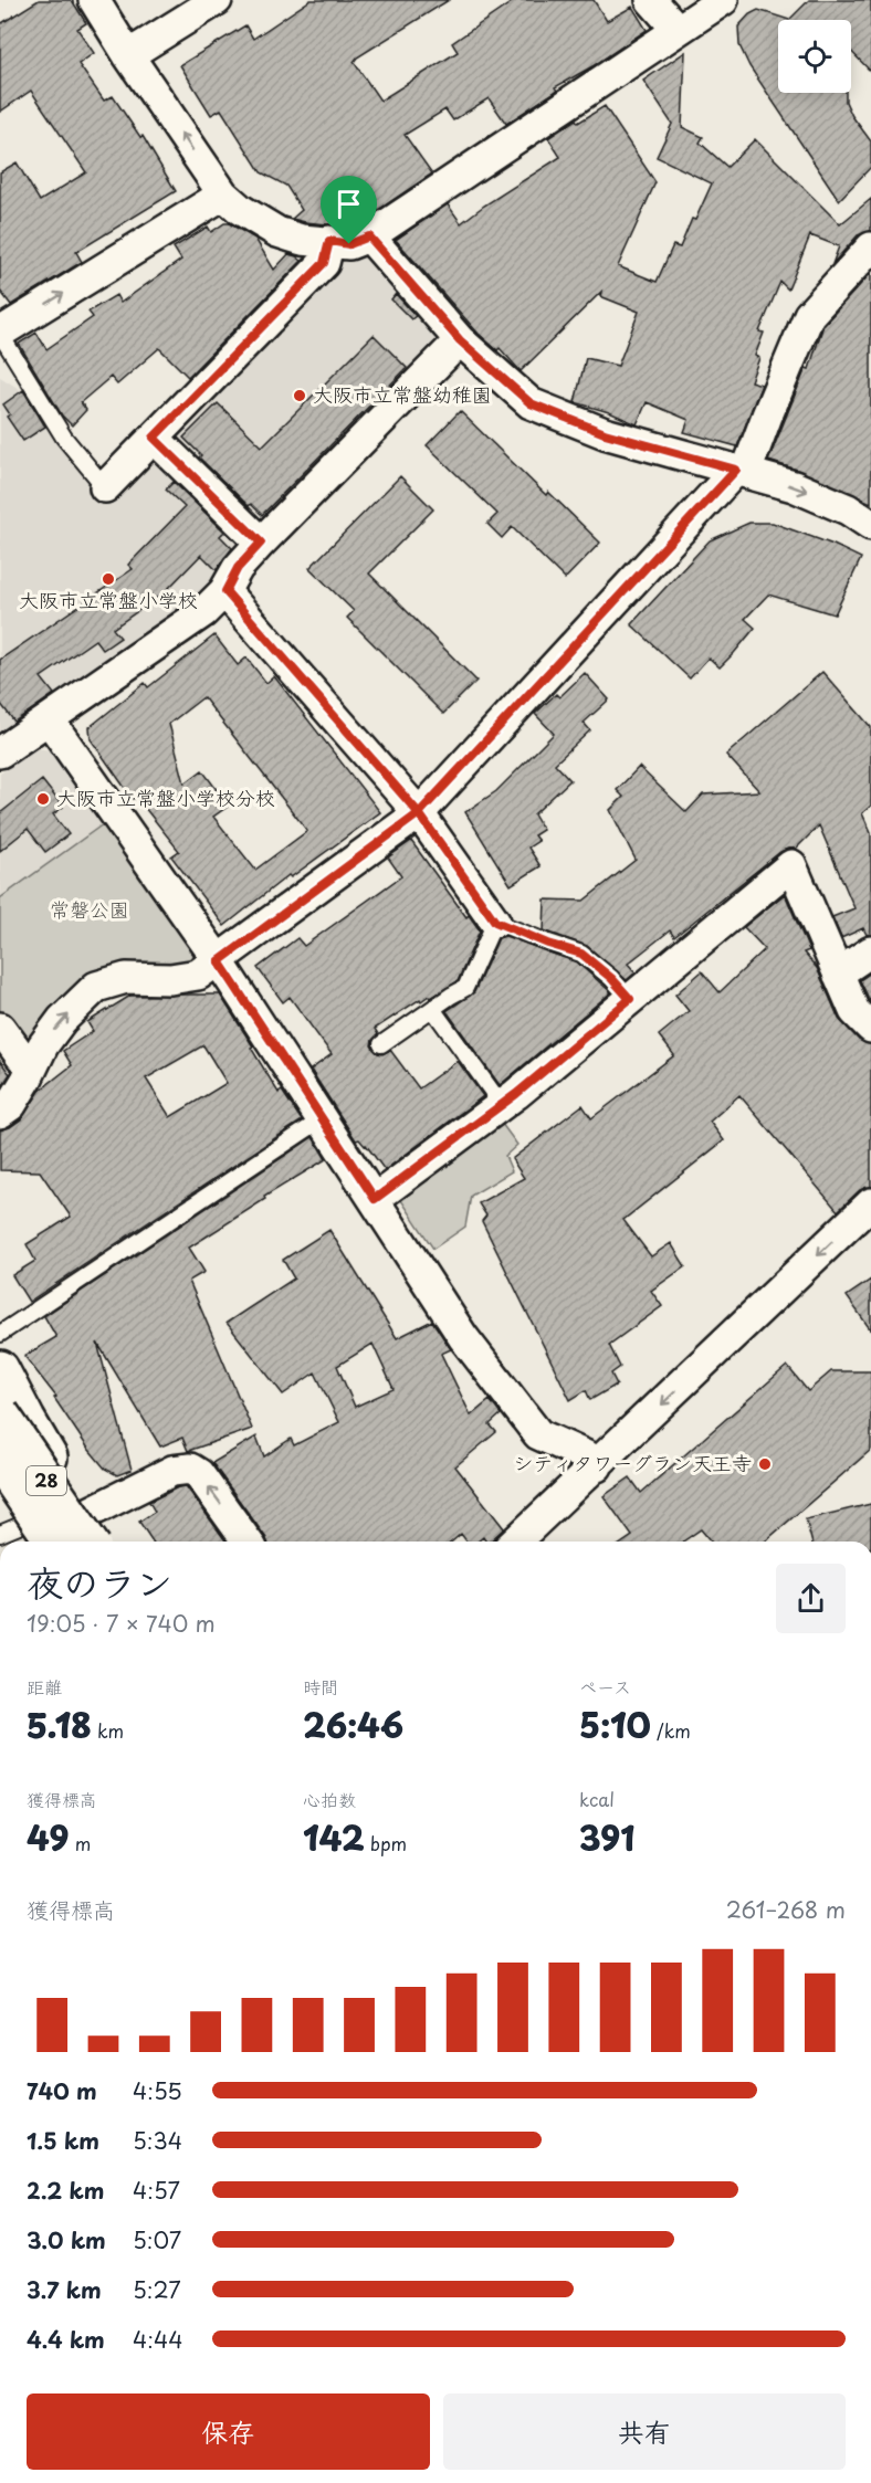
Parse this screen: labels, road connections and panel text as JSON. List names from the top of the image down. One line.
{"streets":{"main road":["28"]},"parks":["常磐公園"],"places":["大阪市立常盤幼稚園","大阪市立常盤小学校","大阪市立常盤小学校分校","シティタワーグラン天王寺"],"page":{"heading":["夜のラン","19:05 · 7 × 740 m"],"stats":[["距離","5.18 km"],["時間","26:46"],["ペース","5:10 /km"],["獲得標高","49 m"],["心拍数","142 bpm"],["kcal","391"]],"chart":["獲得標高","261–268 m"],"list":[{"name":"740 m","note":"4:55"},{"name":"1.5 km","note":"5:34"},{"name":"2.2 km","note":"4:57"},{"name":"3.0 km","note":"5:07"},{"name":"3.7 km","note":"5:27"},{"name":"4.4 km","note":"4:44"}],"buttons":["保存","共有"]}}
